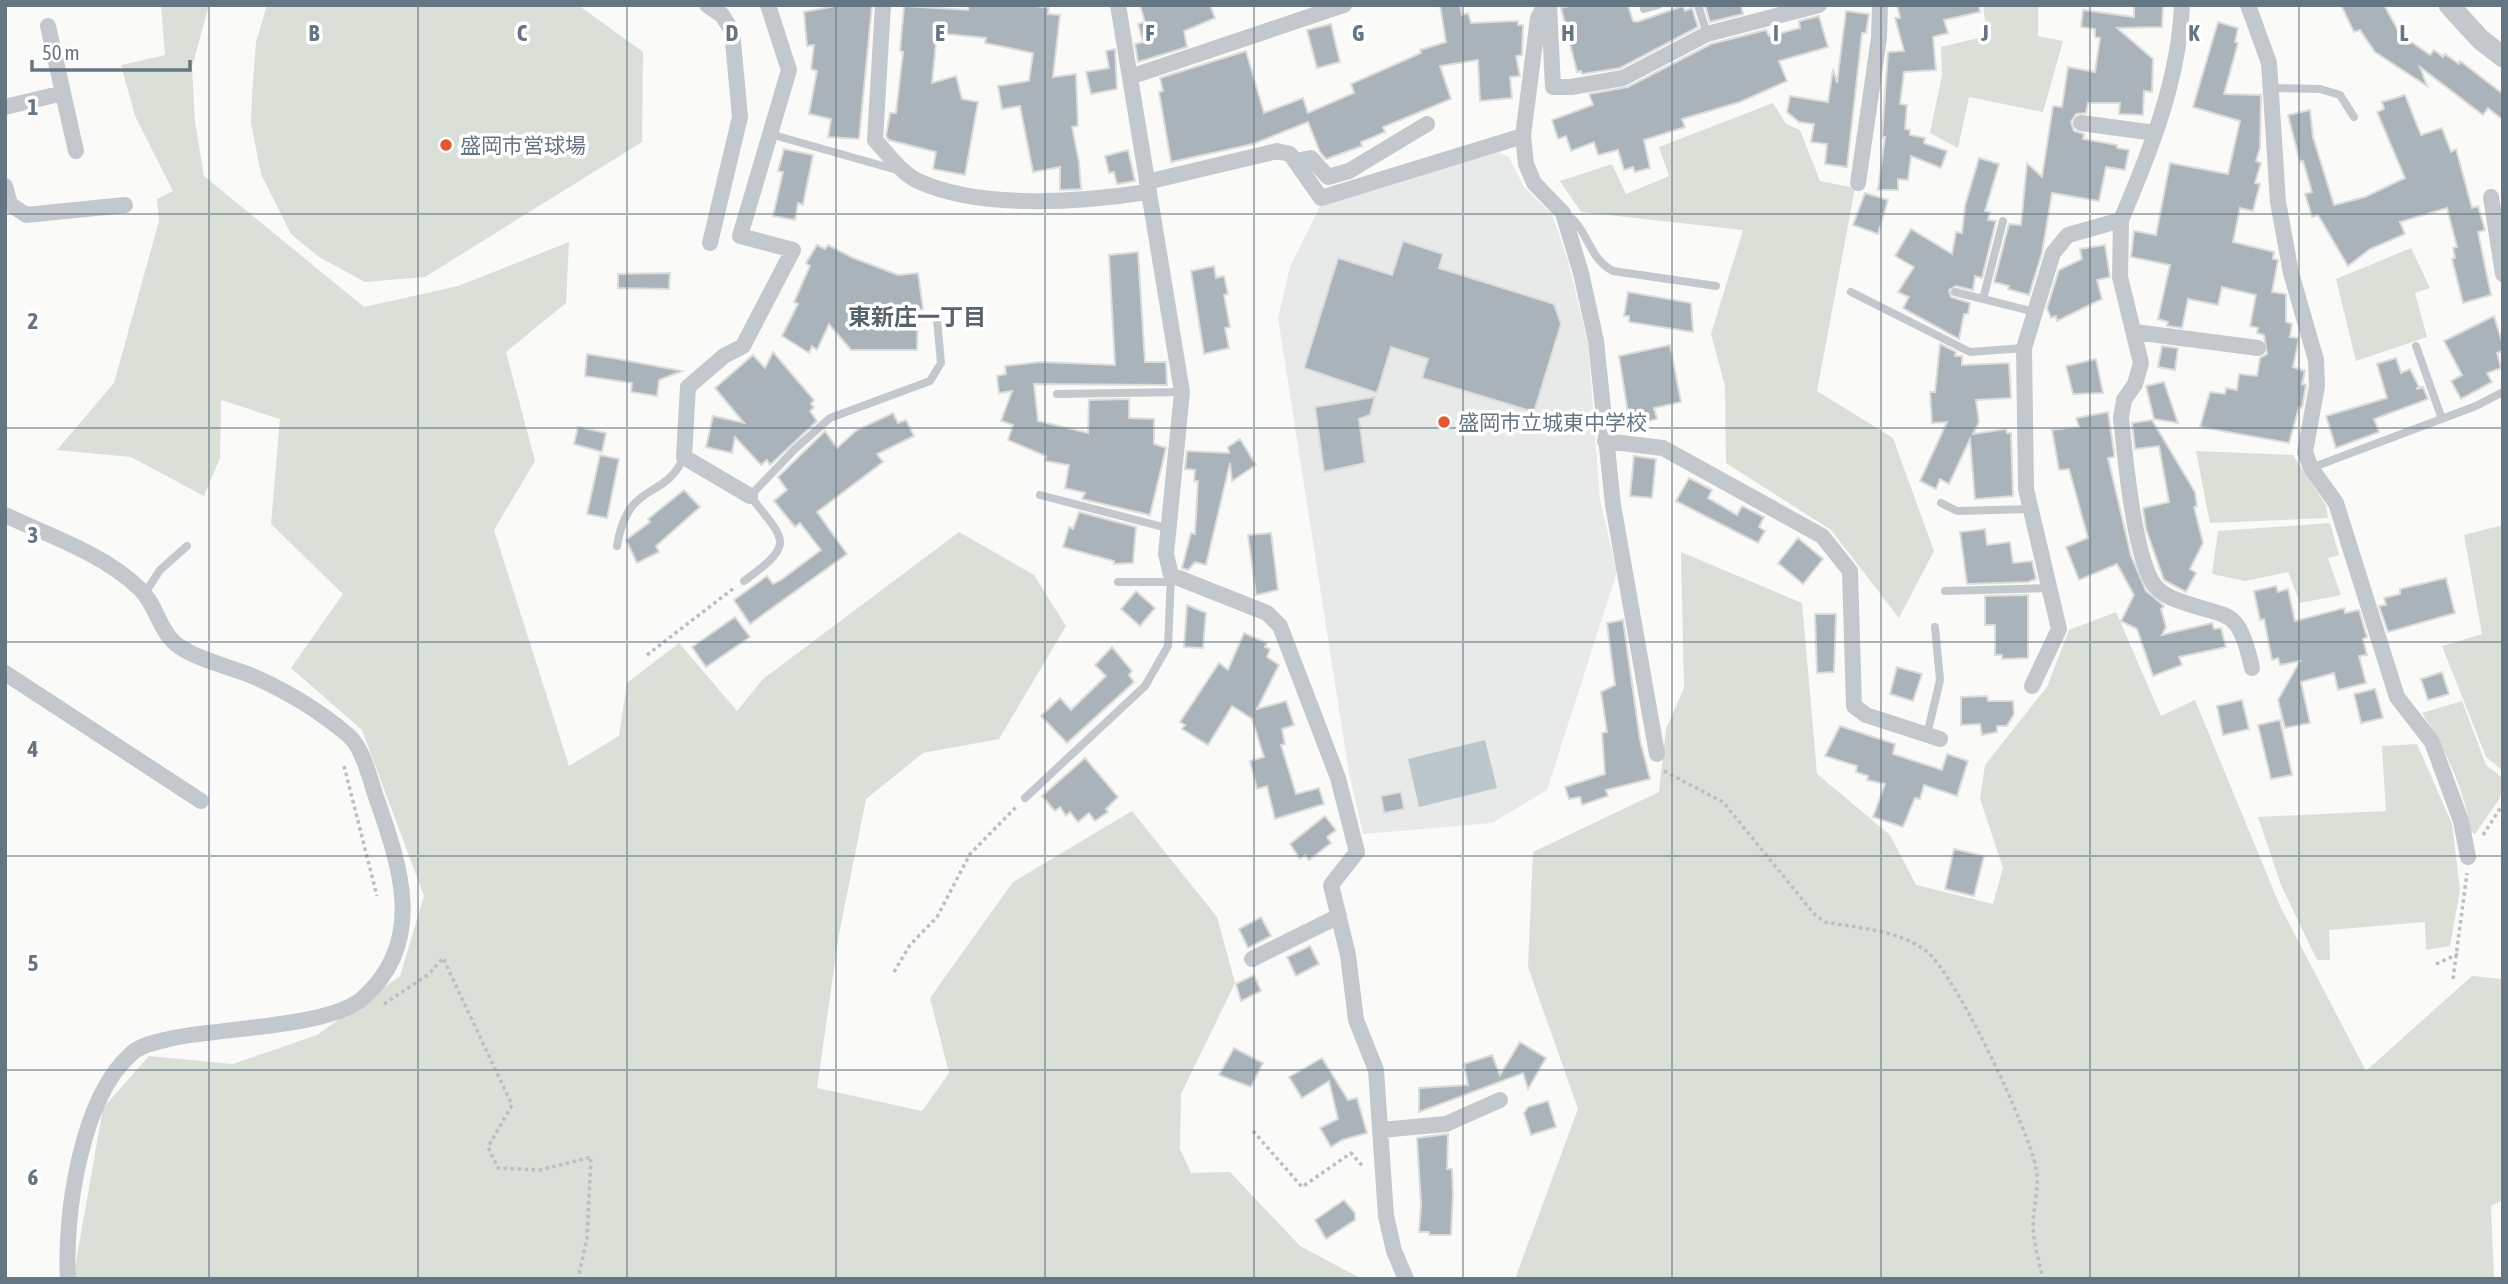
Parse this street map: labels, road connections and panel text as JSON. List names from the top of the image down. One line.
{"districts":["東新庄一丁目"],"places":["盛岡市営球場","盛岡市立城東中学校"],"scale_bar":"50 m","grid":{"columns":["B","C","D","E","F","G","H","I","J","K","L"],"rows":["1","2","3","4","5","6"]}}
